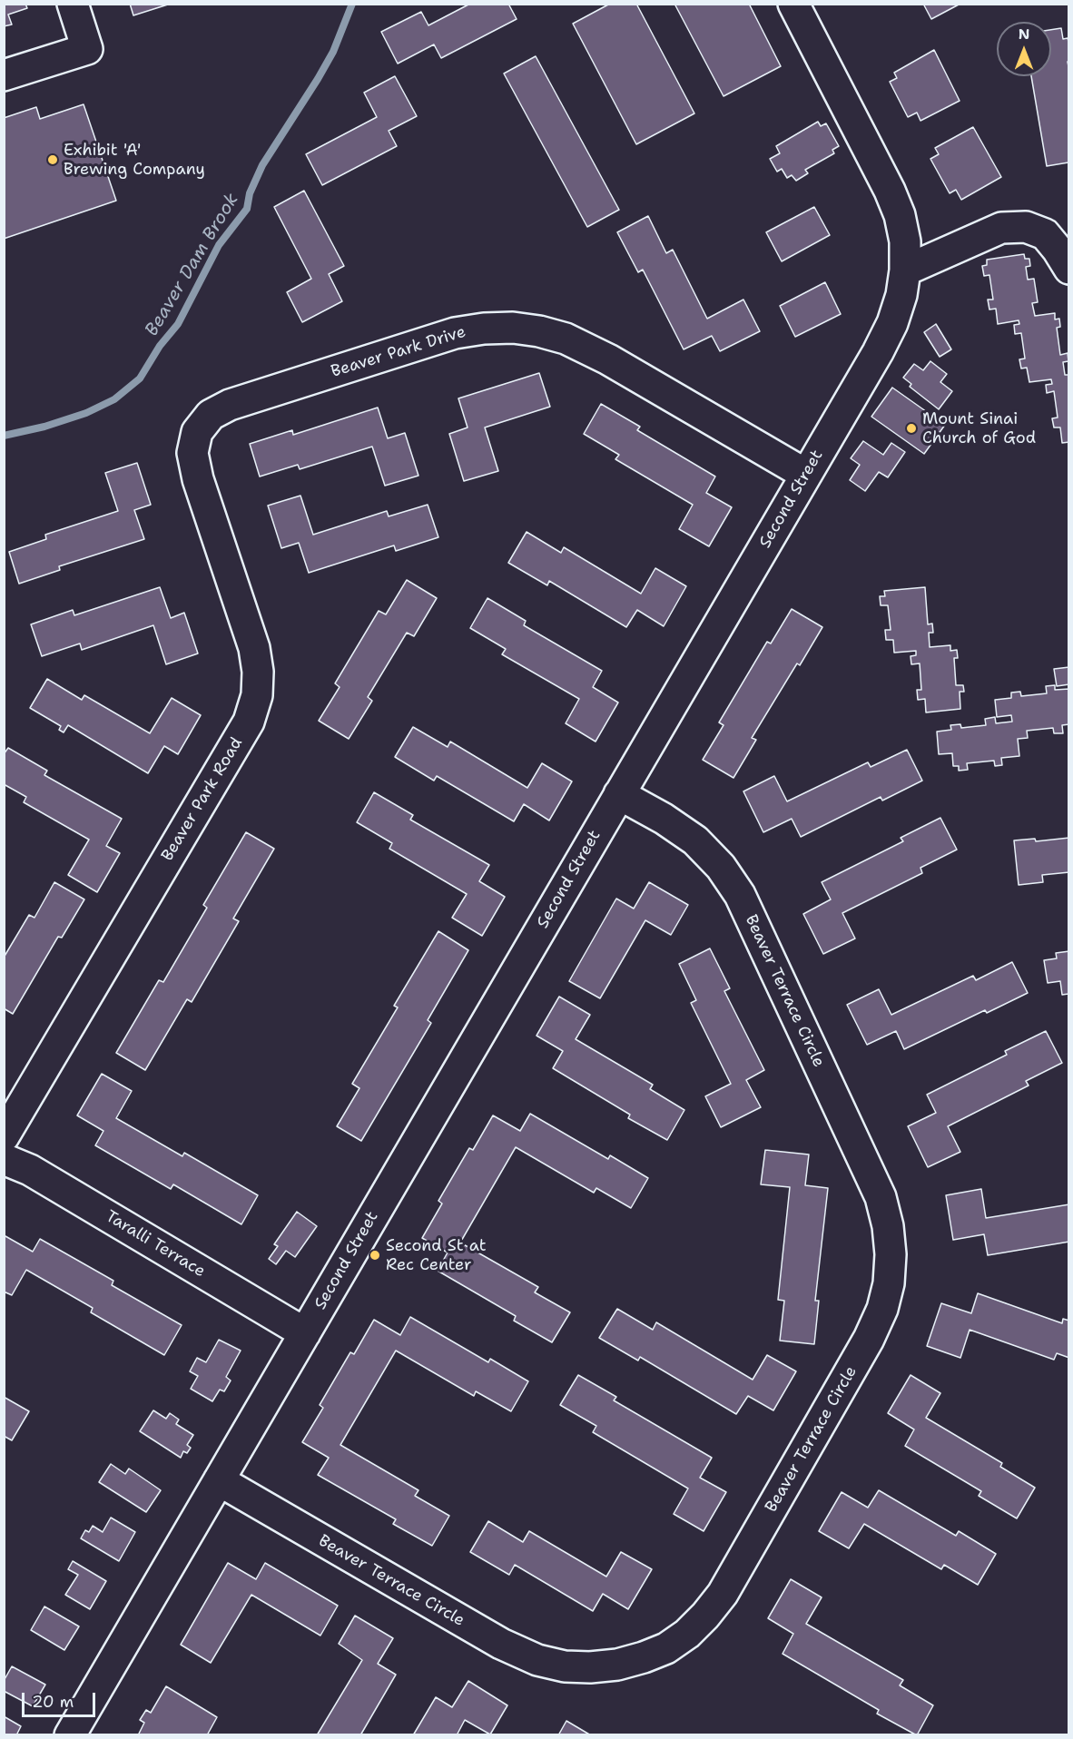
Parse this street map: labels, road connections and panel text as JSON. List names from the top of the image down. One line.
{"streets":{"street":["Beaver Park Drive","Second Street","Beaver Park Road","Beaver Terrace Circle","Taralli Terrace"]},"crossings":[["Beaver Park Drive","Second Street"],["Beaver Park Drive","Beaver Park Road"],["Second Street","Beaver Terrace Circle"],["Second Street","Taralli Terrace"]],"water":["Beaver Dam Brook"],"places":["Exhibit 'A' Brewing Company","Mount Sinai Church of God","Second St at Rec Center"],"scale_bar":"20 m","north":"top"}
